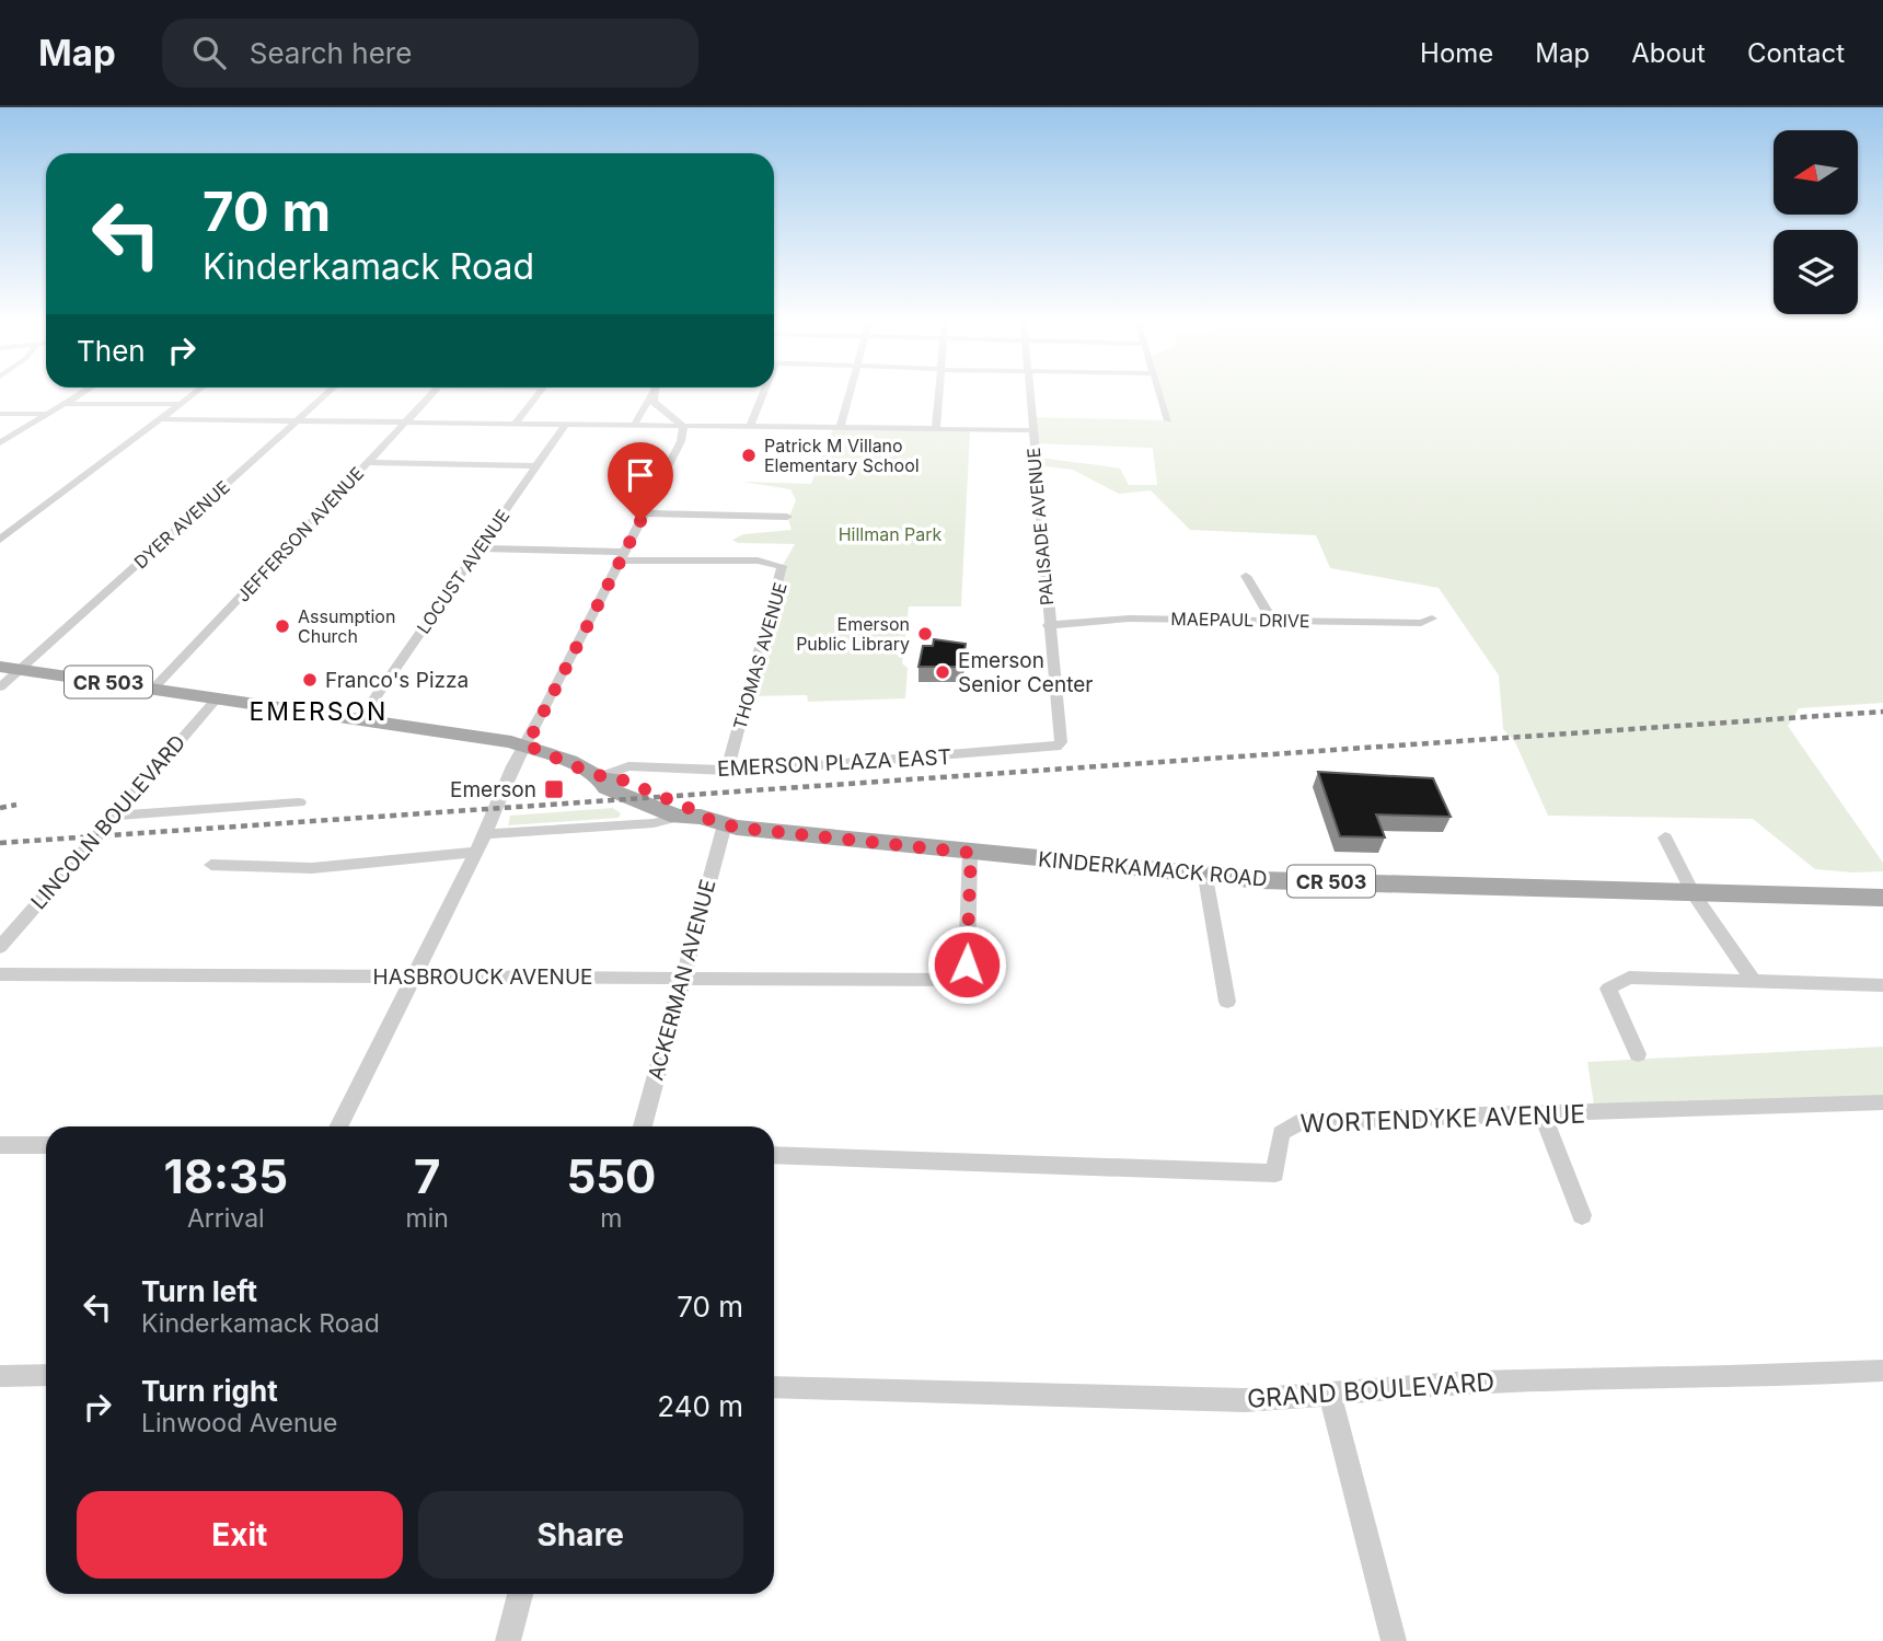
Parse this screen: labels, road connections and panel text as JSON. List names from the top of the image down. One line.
{"streets":{"main road":["CR 503","KINDERKAMACK ROAD"],"street":["DYER AVENUE","PALISADE AVENUE","JEFFERSON AVENUE","LOCUST AVENUE","MAEPAUL DRIVE","THOMAS AVENUE","EMERSON PLAZA EAST","LINCOLN BOULEVARD","HASBROUCK AVENUE","ACKERMAN AVENUE","WORTENDYKE AVENUE","GRAND BOULEVARD"]},"crossings":[["DYER AVENUE","KINDERKAMACK ROAD"],["PALISADE AVENUE","MAEPAUL DRIVE"],["PALISADE AVENUE","EMERSON PLAZA EAST"],["JEFFERSON AVENUE","KINDERKAMACK ROAD"],["LOCUST AVENUE","KINDERKAMACK ROAD"],["THOMAS AVENUE","EMERSON PLAZA EAST"],["EMERSON PLAZA EAST","KINDERKAMACK ROAD"],["LINCOLN BOULEVARD","KINDERKAMACK ROAD"],["KINDERKAMACK ROAD","HASBROUCK AVENUE"],["KINDERKAMACK ROAD","ACKERMAN AVENUE"],["HASBROUCK AVENUE","ACKERMAN AVENUE"]],"districts":["EMERSON"],"parks":["Hillman Park"],"places":{"other":["Patrick M Villano Elementary School","Assumption Church","Emerson Public Library","Emerson Senior Center","Franco's Pizza"],"transit":["Emerson"]},"north":"left","page":{"header":"Map","search":"Search here","nav":["Home","Map","About","Contact"],"turn":["70 m","Kinderkamack Road"],"then":"Then","eta":["18:35","Arrival","7","min","550","m"],"list":[{"name":"Turn left","note":"Kinderkamack Road","value":"70 m"},{"name":"Turn right","note":"Linwood Avenue","value":"240 m"}],"buttons":["Exit","Share"]}}
